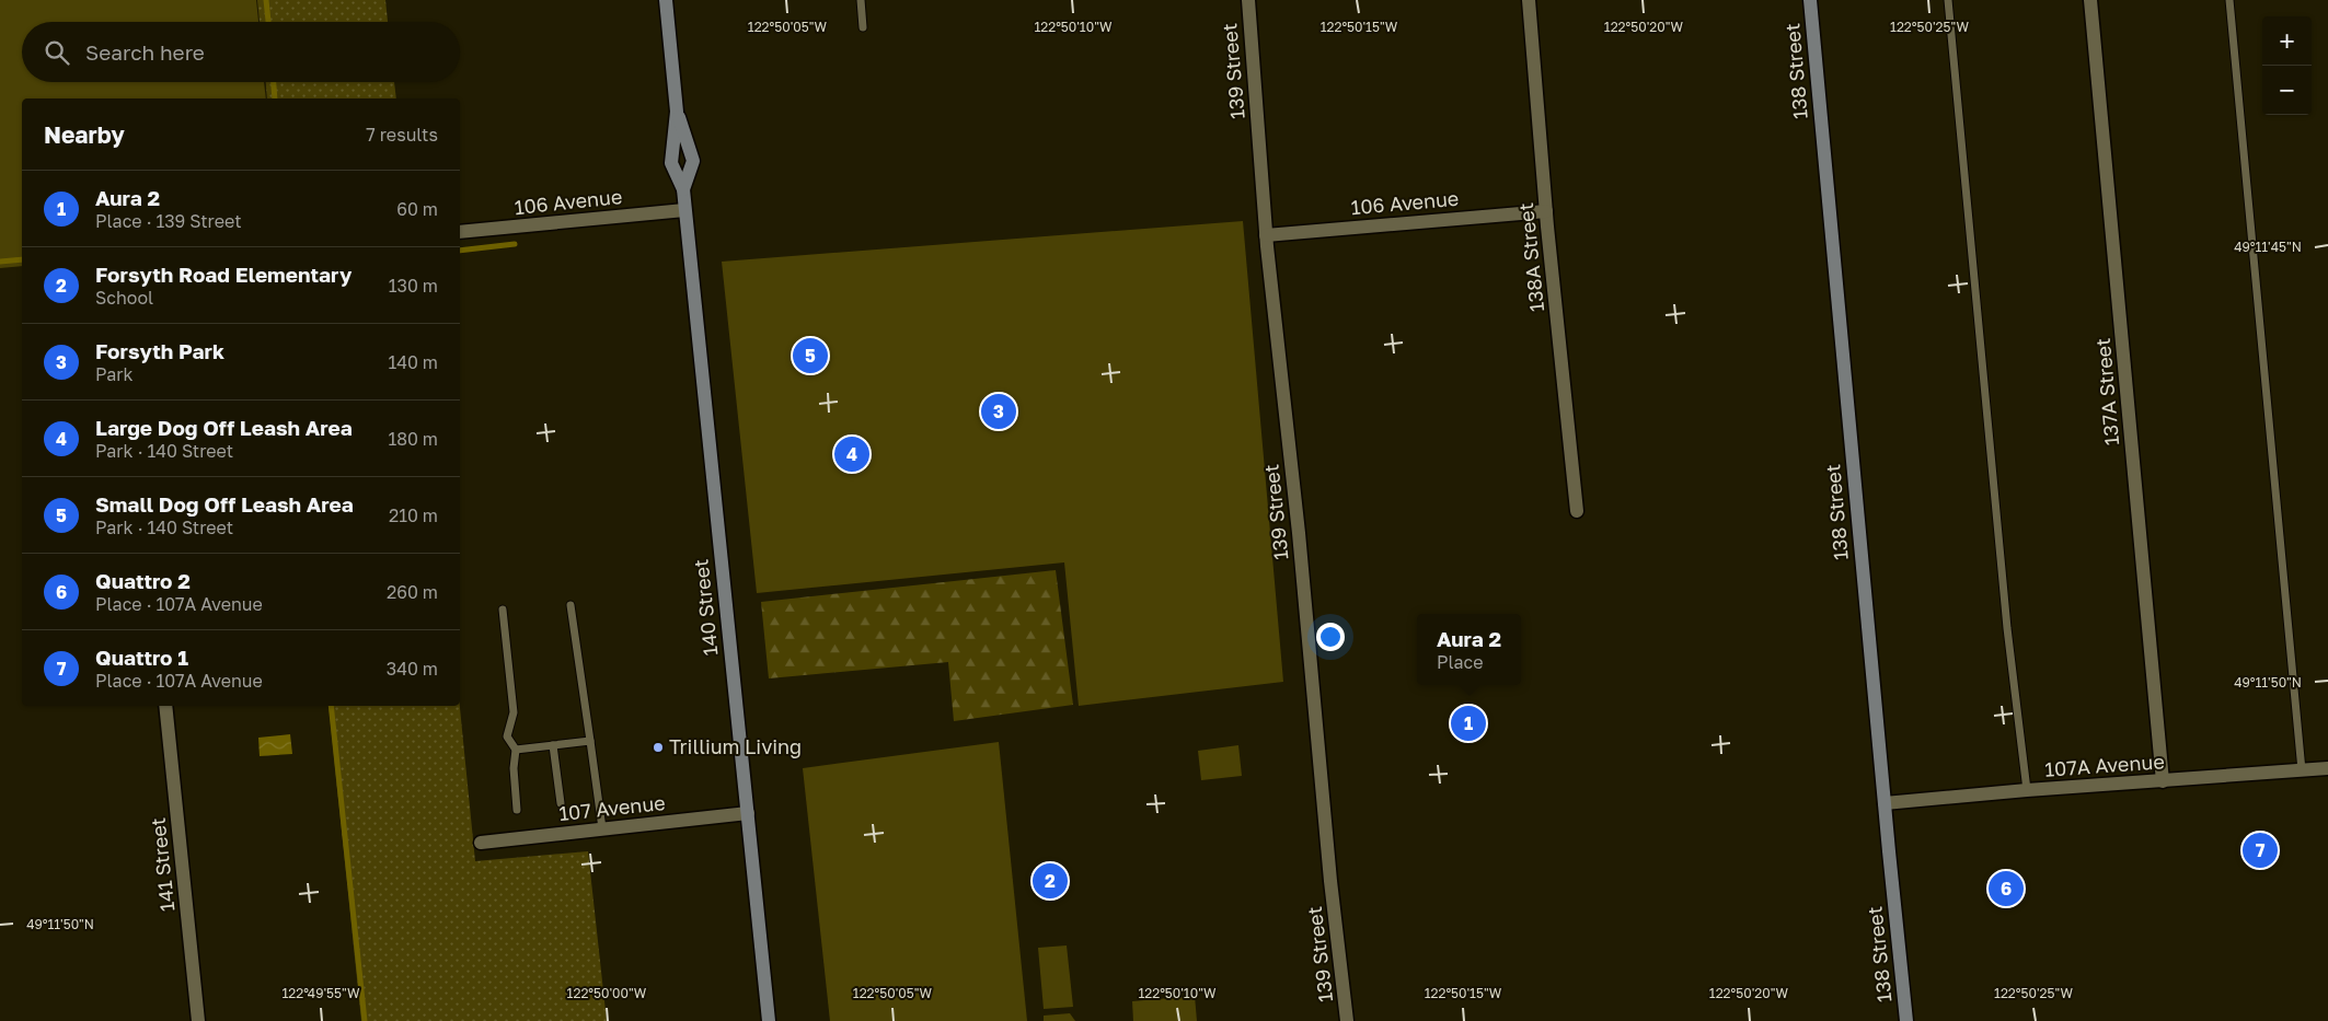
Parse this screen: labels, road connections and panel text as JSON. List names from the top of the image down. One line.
{"streets":{"main road":["138 Street","140 Street"],"street":["139 Street","106 Avenue","138A Street","137A Street","107A Avenue","107 Avenue","141 Street"]},"crossings":[["139 Street","106 Avenue"],["138 Street","107A Avenue"],["106 Avenue","138A Street"],["106 Avenue","140 Street"],["137A Street","107A Avenue"],["140 Street","107 Avenue"]],"places":["Trillium Living"],"page":{"map_buttons":["+","−"],"search":"Search here","heading":["Nearby","7 results"],"list":[{"mark":"1","name":"Aura 2","note":"Place · 139 Street","value":"60 m"},{"mark":"2","name":"Forsyth Road Elementary","note":"School","value":"130 m"},{"mark":"3","name":"Forsyth Park","note":"Park","value":"140 m"},{"mark":"4","name":"Large Dog Off Leash Area","note":"Park · 140 Street","value":"180 m"},{"mark":"5","name":"Small Dog Off Leash Area","note":"Park · 140 Street","value":"210 m"},{"mark":"6","name":"Quattro 2","note":"Place · 107A Avenue","value":"260 m"},{"mark":"7","name":"Quattro 1","note":"Place · 107A Avenue","value":"340 m"}],"pins":["5","3","4","1","7","2","6"],"popup":["Aura 2","Place"]},"coordinates":["122°50'05\"W","122°50'10\"W","122°50'15\"W","122°50'20\"W","122°50'25\"W","49°11'45\"N","49°11'50\"N","122°49'55\"W","122°50'00\"W"]}
